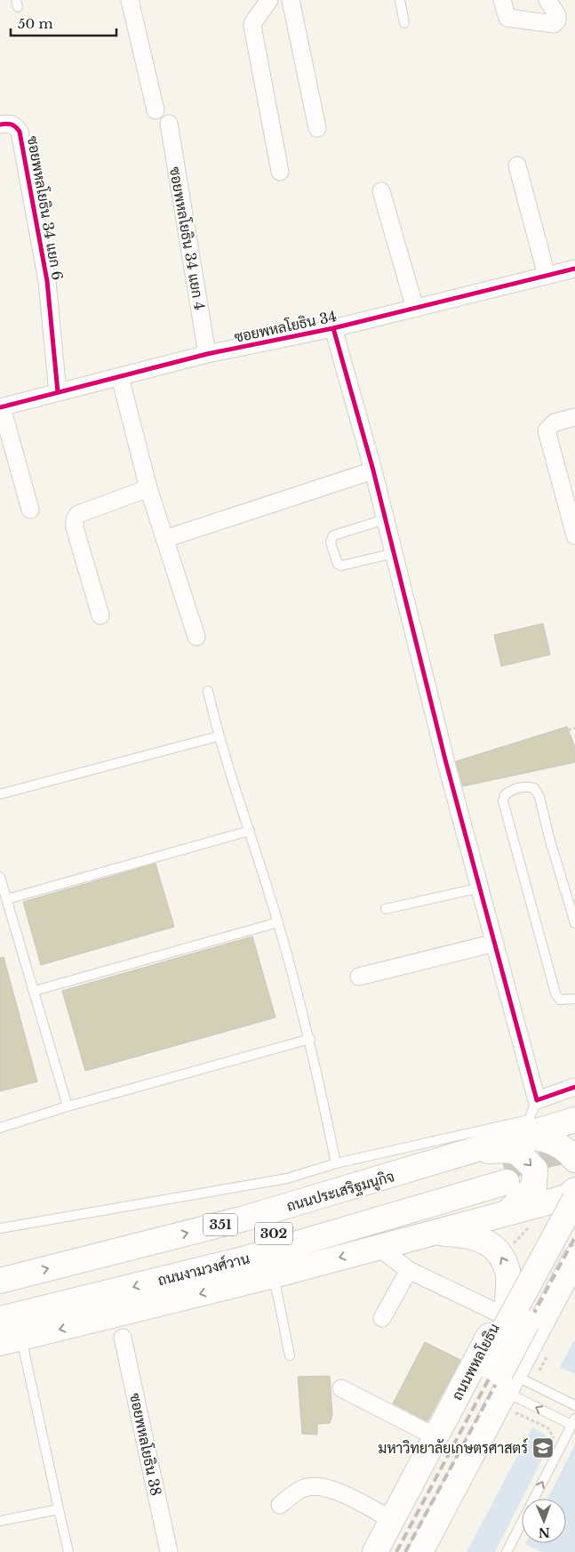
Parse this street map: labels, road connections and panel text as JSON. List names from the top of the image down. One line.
{"streets":{"main road":["ถนนประเสริฐมนูกิจ","351","302","ถนนงามวงศ์วาน","ถนนพหลโยธิน"],"street":["ซอยพหลโยธิน 34 แยก 6","ซอยพหลโยธิน 34 แยก 4","ซอยพหลโยธิน 34","ซอยพหลโยธิน 38"]},"crossings":[["ซอยพหลโยธิน 34 แยก 6","ซอยพหลโยธิน 34"],["ซอยพหลโยธิน 34 แยก 4","ซอยพหลโยธิน 34"],["ถนนประเสริฐมนูกิจ","ถนนงามวงศ์วาน"]],"places":{"school or university":["มหาวิทยาลัยเกษตรศาสตร์"]},"scale_bar":"50 m","north":"bottom"}
